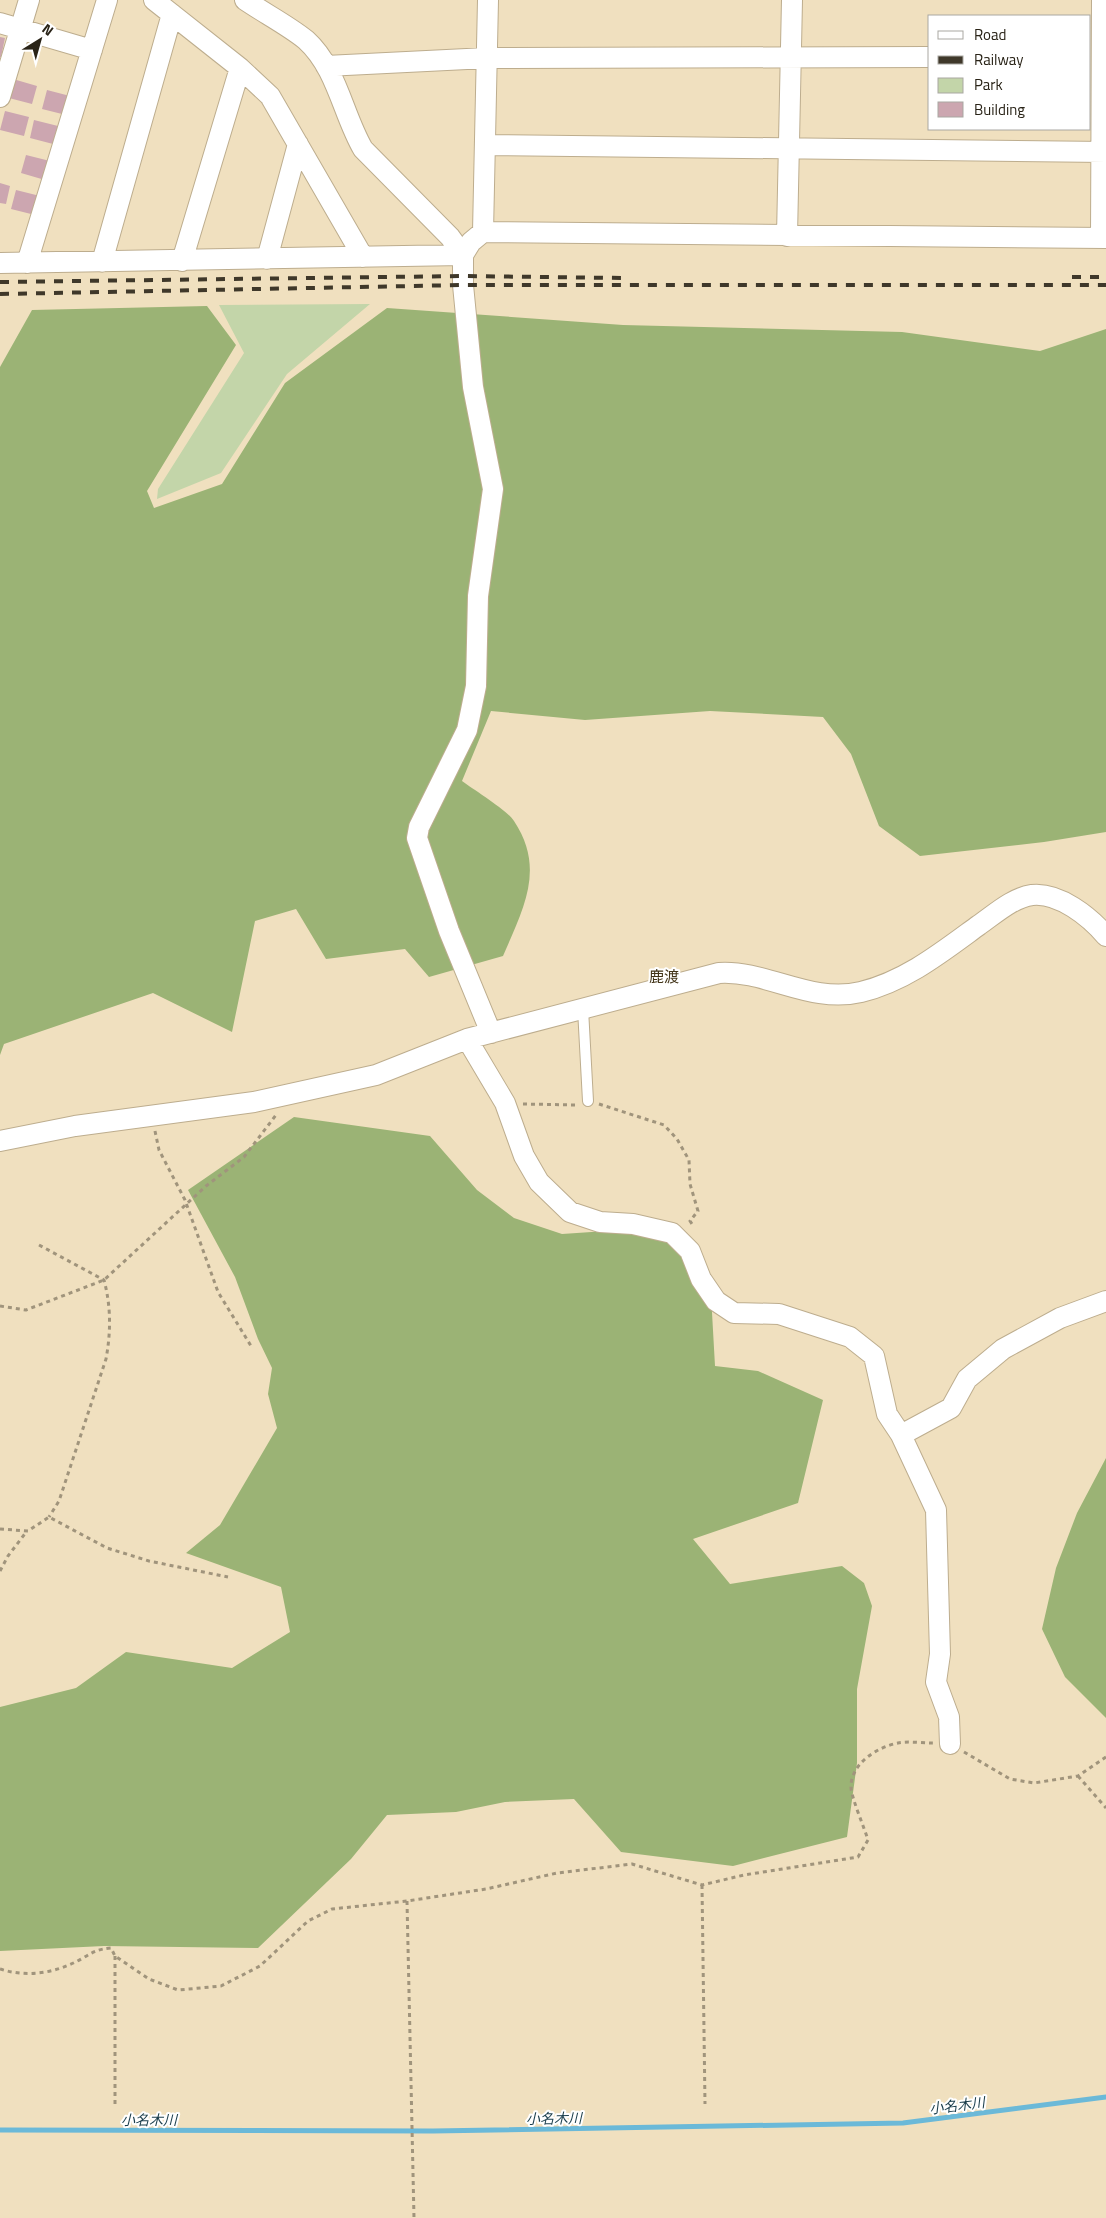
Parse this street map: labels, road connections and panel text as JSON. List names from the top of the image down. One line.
{"districts":["鹿渡"],"water":["小名木川"],"legend":["Road","Railway","Park","Building"],"north":"top right"}
